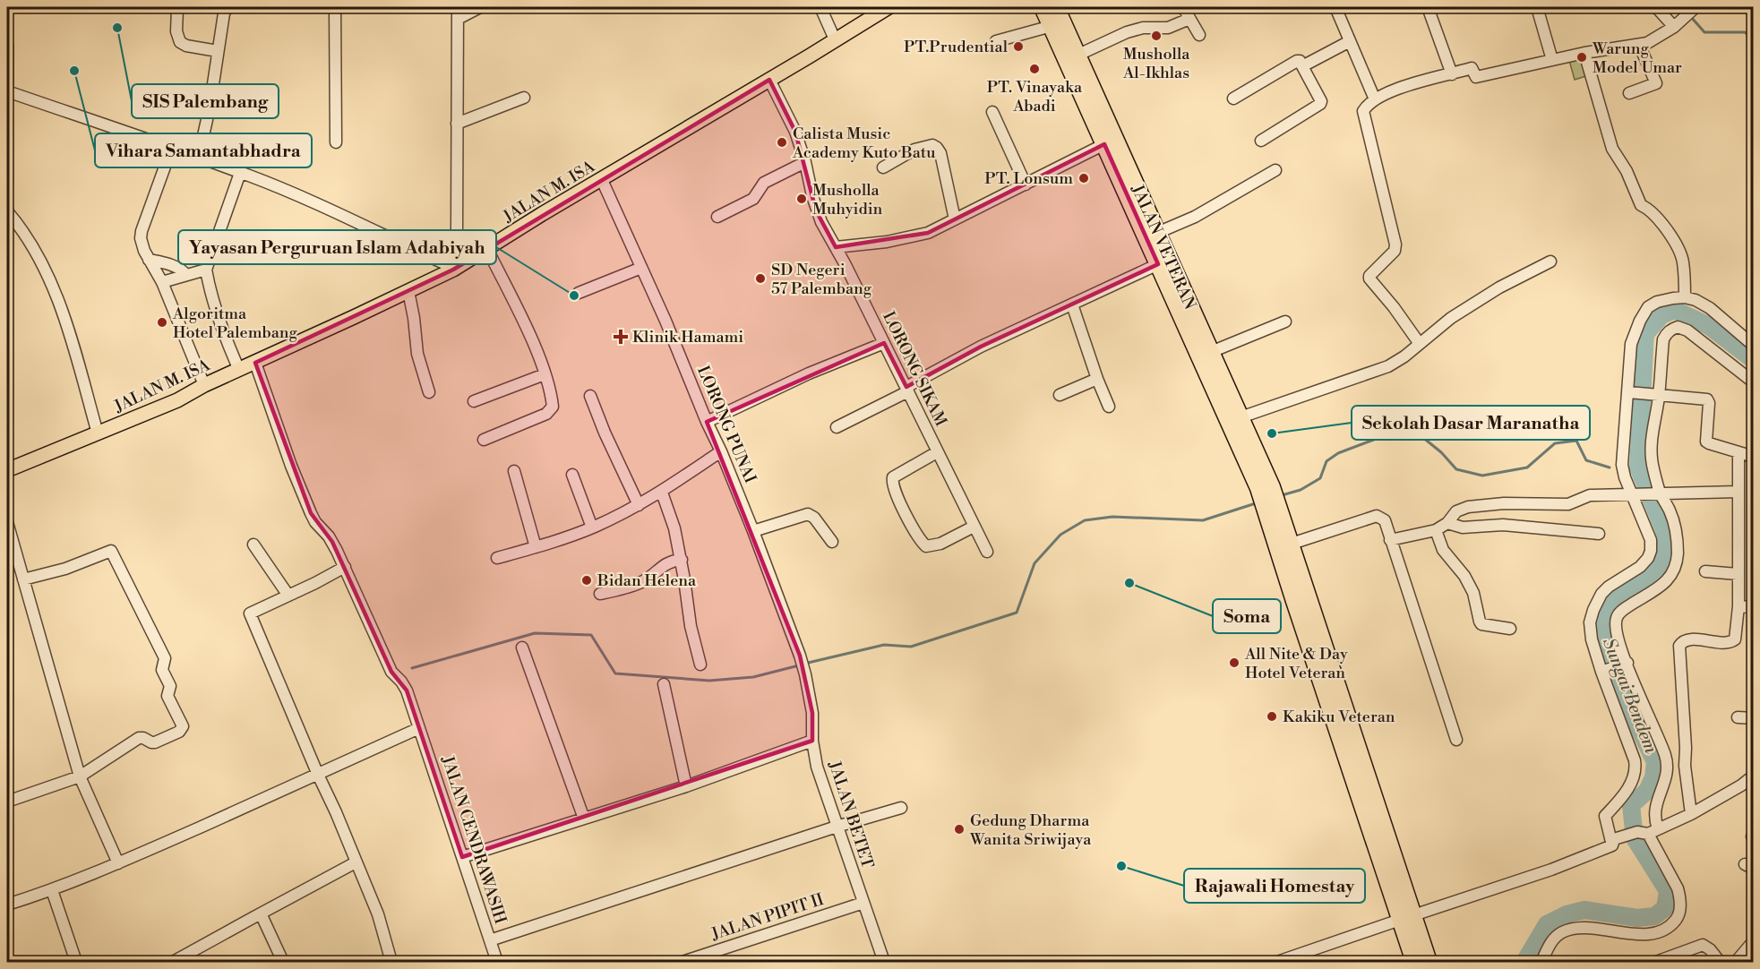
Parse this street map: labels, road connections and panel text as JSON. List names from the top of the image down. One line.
{"streets":{"highway":["JALAN VETERAN"],"main road":["JALAN M. ISA"],"street":["LORONG SIKAM","LORONG PUNAI","JALAN BETET","JALAN CENDRAWASIH","JALAN PIPIT II"]},"crossings":[["JALAN M. ISA","LORONG SIKAM"],["JALAN M. ISA","LORONG PUNAI"],["JALAN M. ISA","JALAN CENDRAWASIH"],["LORONG PUNAI","JALAN BETET"],["JALAN BETET","JALAN PIPIT II"]],"water":["Sungai Bendem"],"places":{"other":["SIS Palembang","Musholla Al-Ikhlas","PT.Prudential","Warung Model Umar","PT. Vinayaka Abadi","Vihara Samantabhadra","Calista Music Academy Kuto Batu","PT. Lonsum","Musholla Muhyidin","SD Negeri 57 Palembang","Yayasan Perguruan Islam Adabiyah","Algoritma Hotel Palembang","Sekolah Dasar Maranatha","Bidan Helena","Soma","All Nite & Day Hotel Veteran","Kakiku Veteran","Gedung Dharma Wanita Sriwijaya","Rajawali Homestay"],"health":["Klinik Hamami"]}}
